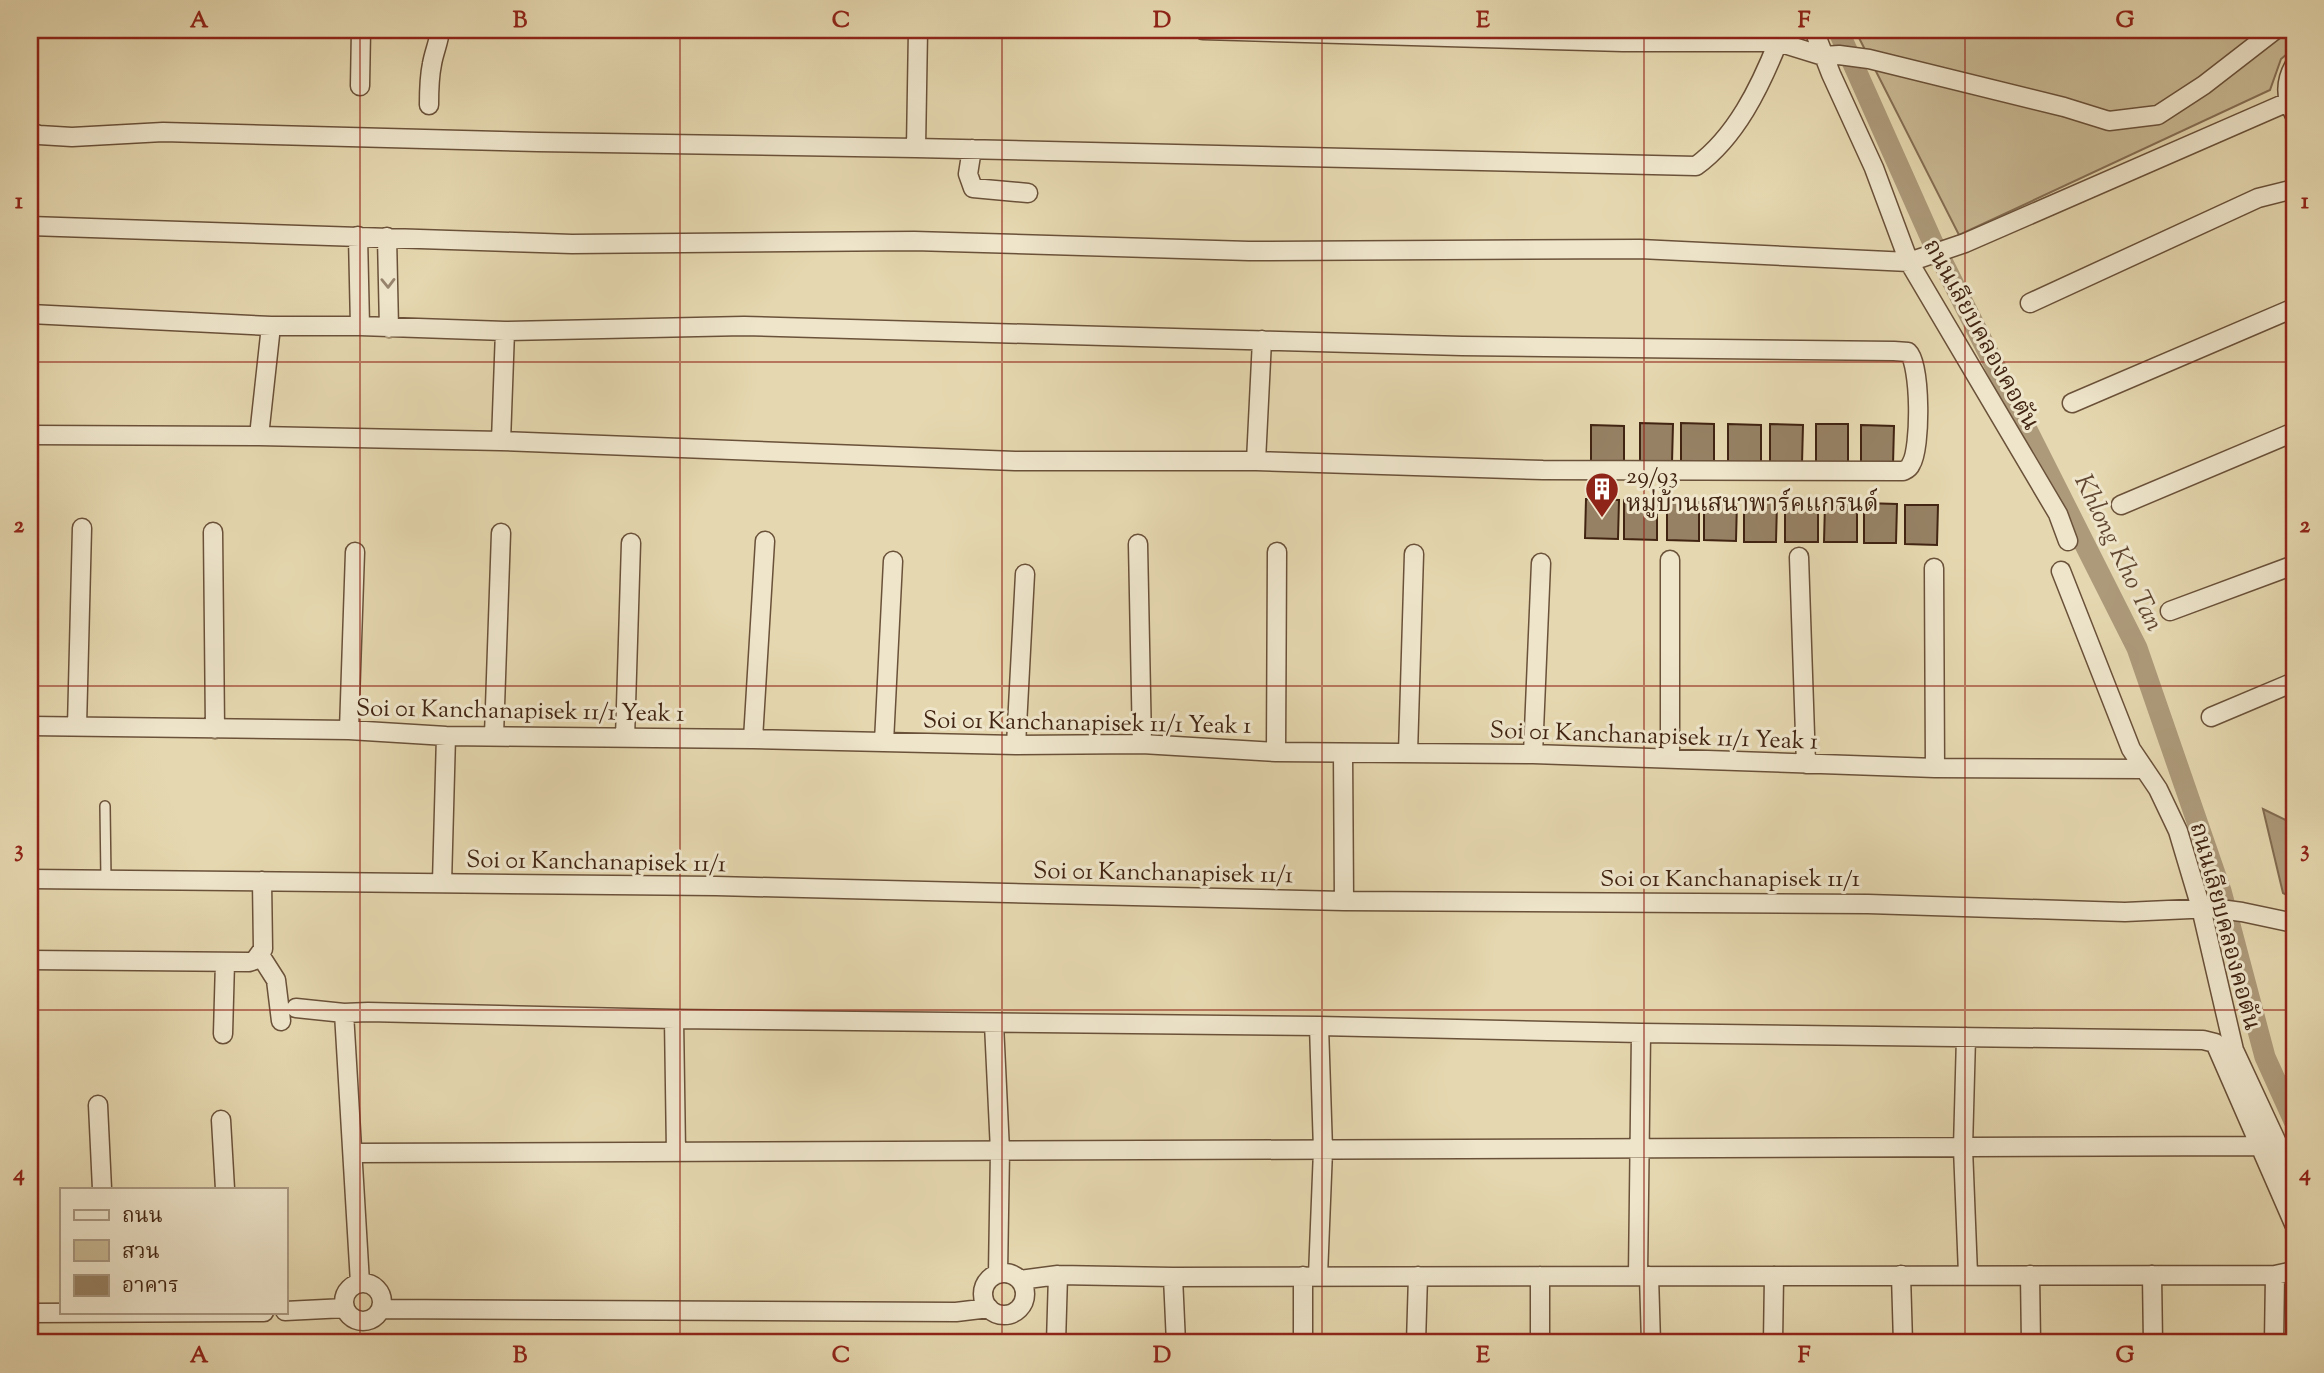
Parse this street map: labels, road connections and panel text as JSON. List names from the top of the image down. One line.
{"streets":{"street":["ถนนเลียบคลองคอตัน","Soi 01 Kanchanapisek 11/1 Yeak 1","Soi 01 Kanchanapisek 11/1"]},"crossings":[["ถนนเลียบคลองคอตัน","Soi 01 Kanchanapisek 11/1 Yeak 1"],["ถนนเลียบคลองคอตัน","Soi 01 Kanchanapisek 11/1"]],"water":["Khlong Kho Tan"],"places":{"building":["29/93 หมู่บ้านเสนาพาร์คแกรนด์"]},"legend":["ถนน","สวน","อาคาร"],"grid":{"columns":["A","B","C","D","E","F","G"],"rows":["1","2","3","4"]}}
